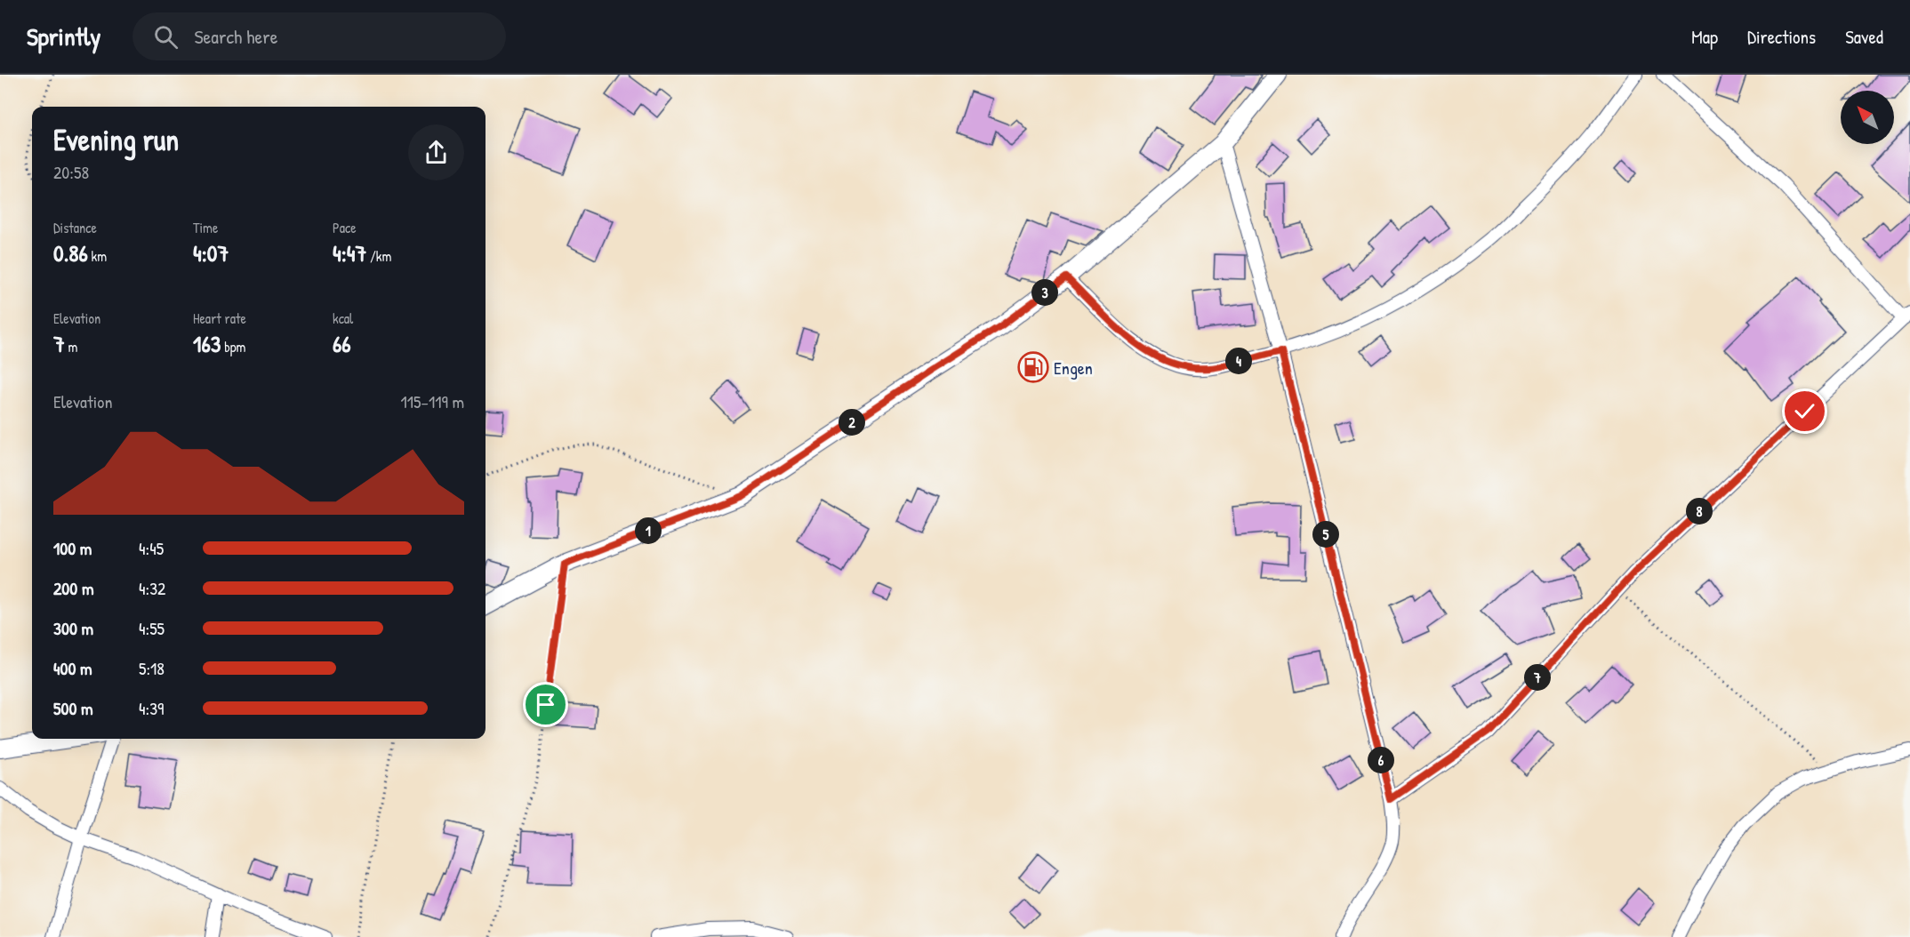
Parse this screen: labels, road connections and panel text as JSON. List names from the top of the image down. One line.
{"places":{"fuel station":["Engen"]},"north":"top left","page":{"header":"Sprintly","search":"Search here","nav":["Map","Directions","Saved"],"heading":["Evening run","20:58"],"stats":[["Distance","0.86 km"],["Time","4:07"],["Pace","4:47 /km"],["Elevation","7 m"],["Heart rate","163 bpm"],["kcal","66"]],"pins":["3","4","2","8","1","5","7","6"],"chart":["Elevation","115–119 m"],"list":[{"name":"100 m","note":"4:45"},{"name":"200 m","note":"4:32"},{"name":"300 m","note":"4:55"},{"name":"400 m","note":"5:18"},{"name":"500 m","note":"4:39"}]}}
